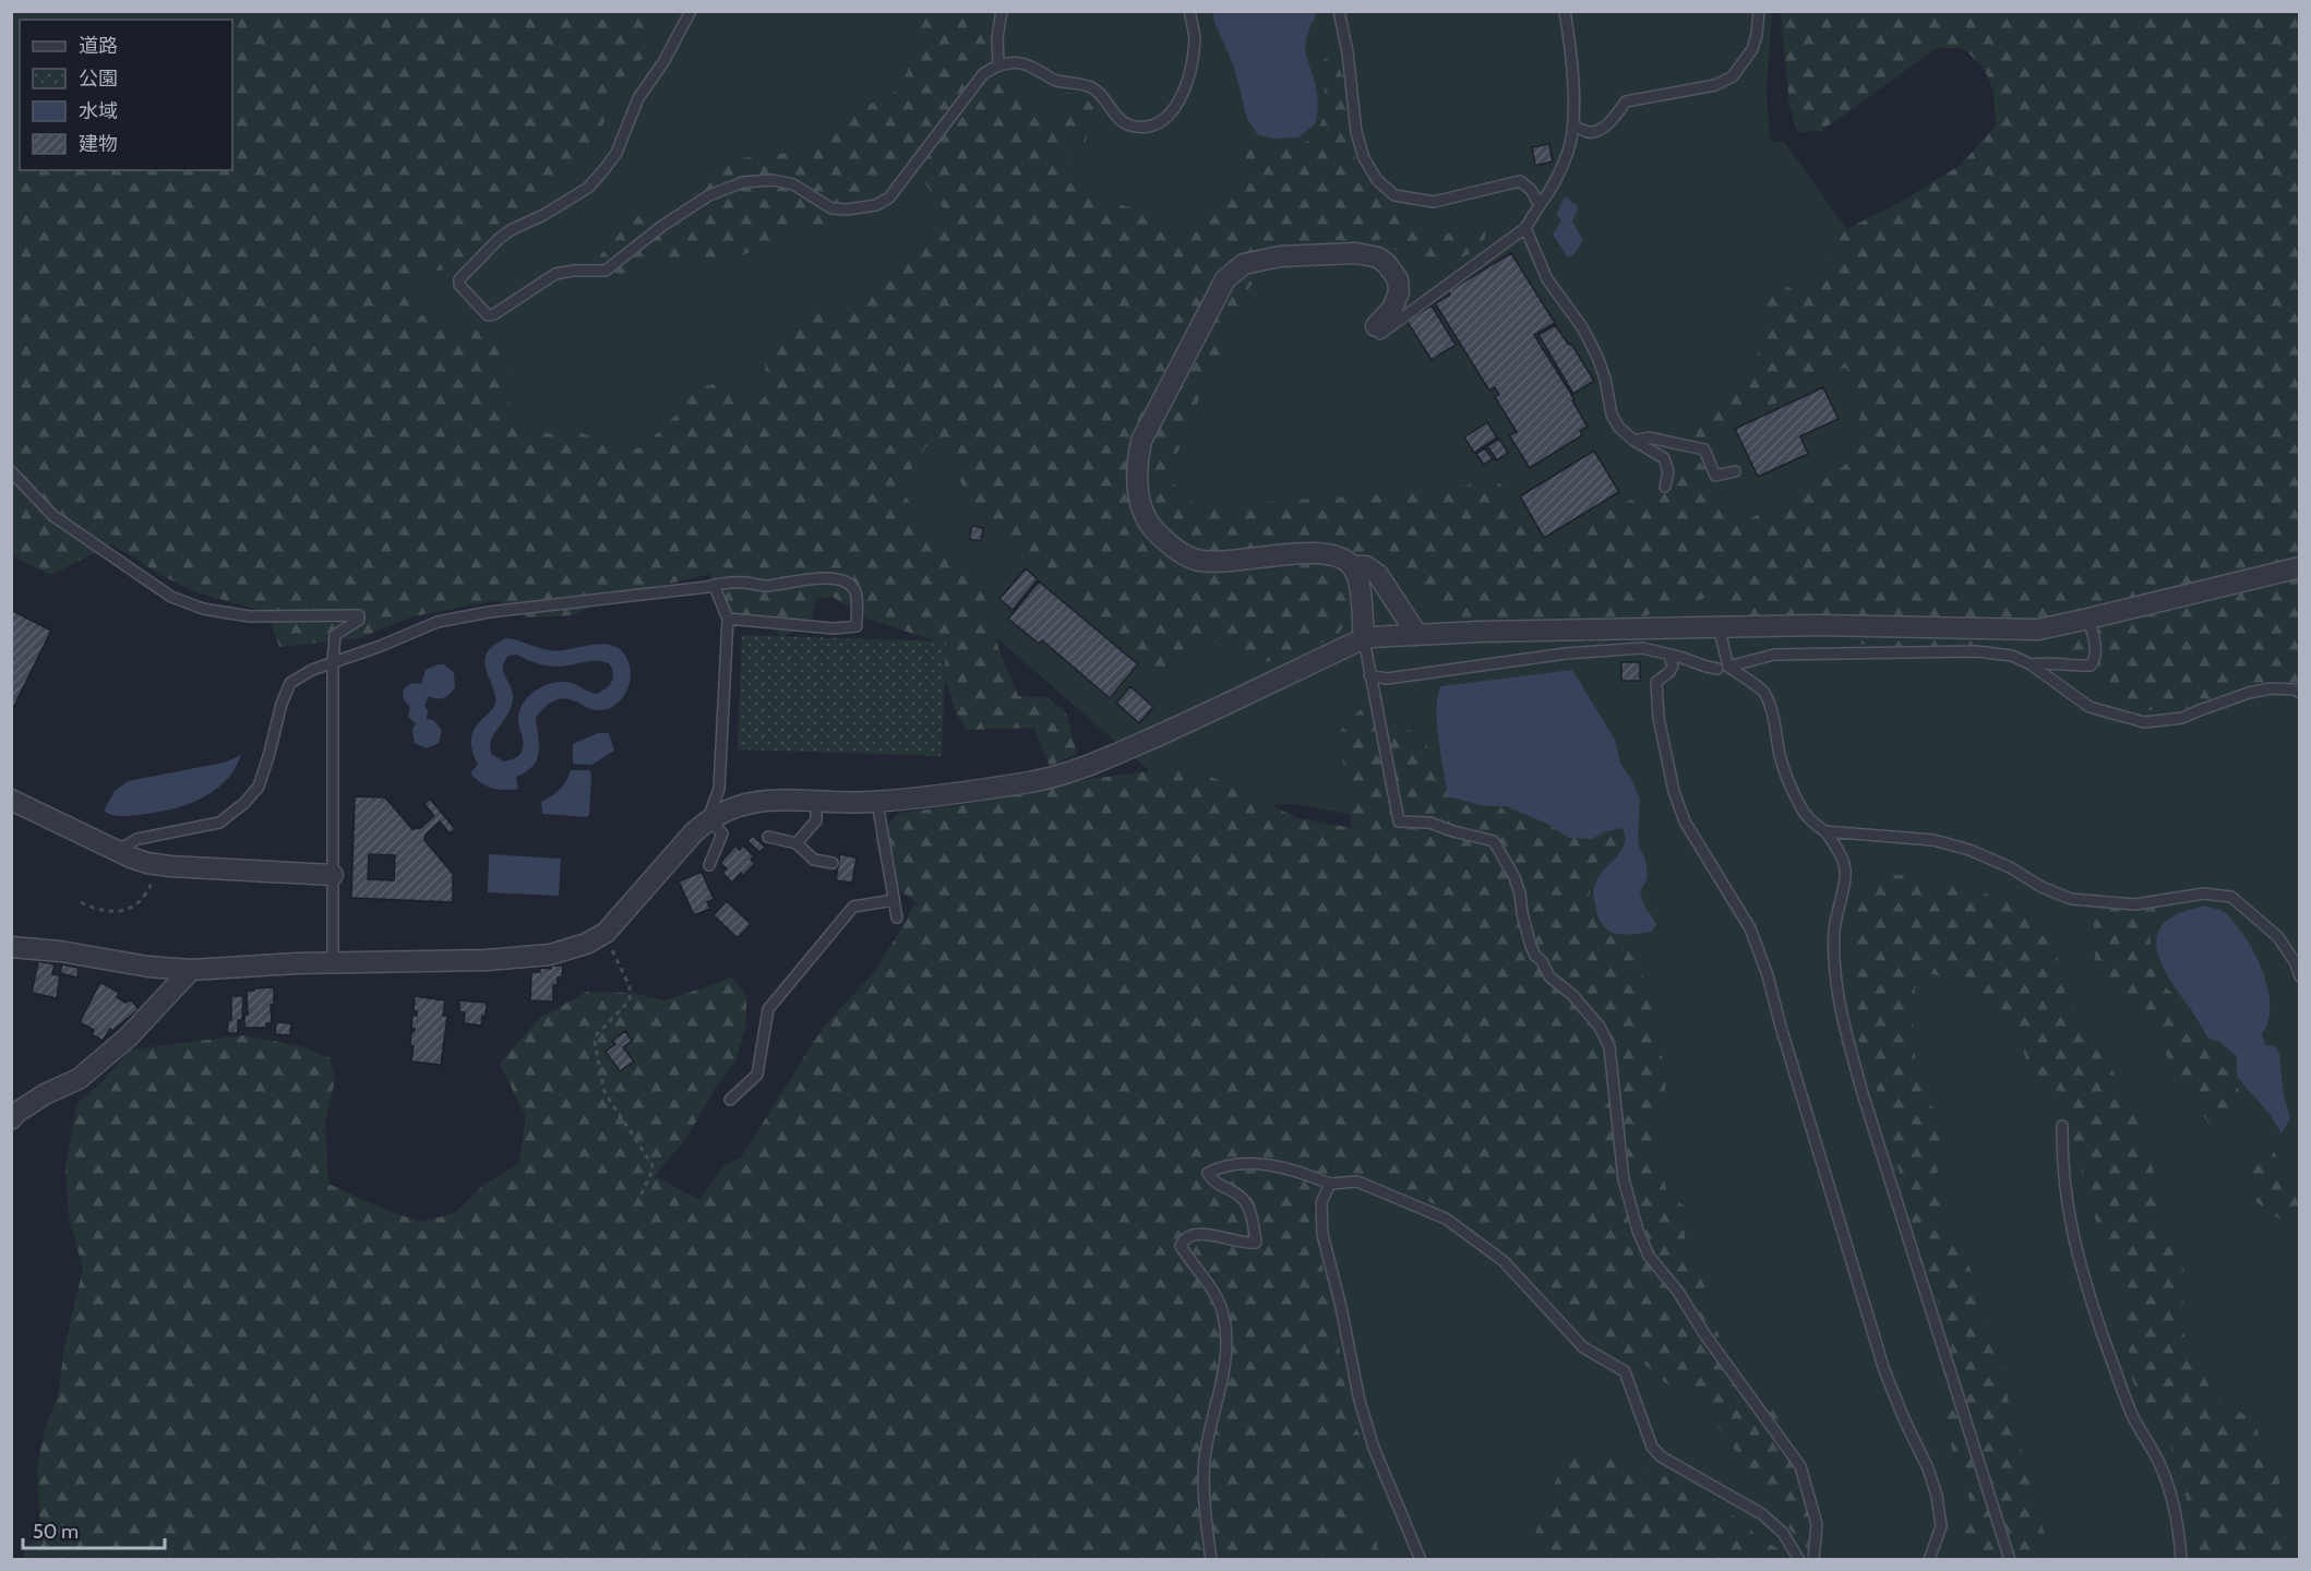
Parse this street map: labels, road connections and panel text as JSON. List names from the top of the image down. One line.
{"legend":["道路","公園","水域","建物"],"scale_bar":"50 m"}
